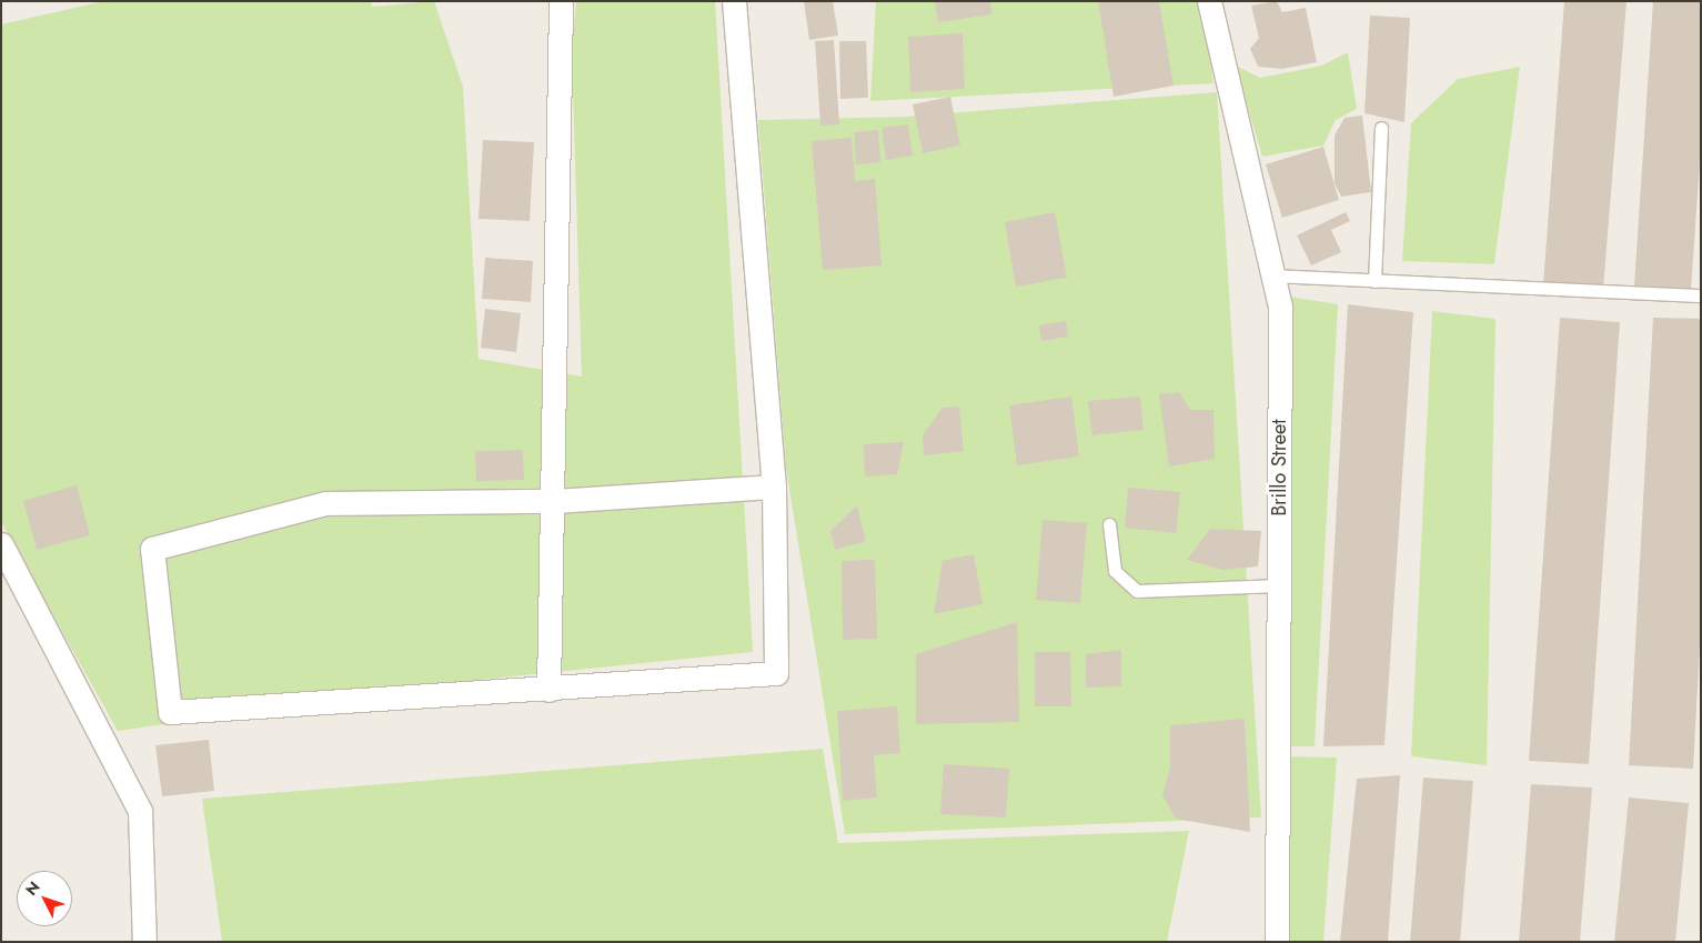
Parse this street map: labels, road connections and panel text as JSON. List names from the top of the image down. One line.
{"streets":{"street":["Brillo Street"]},"north":"top left"}
